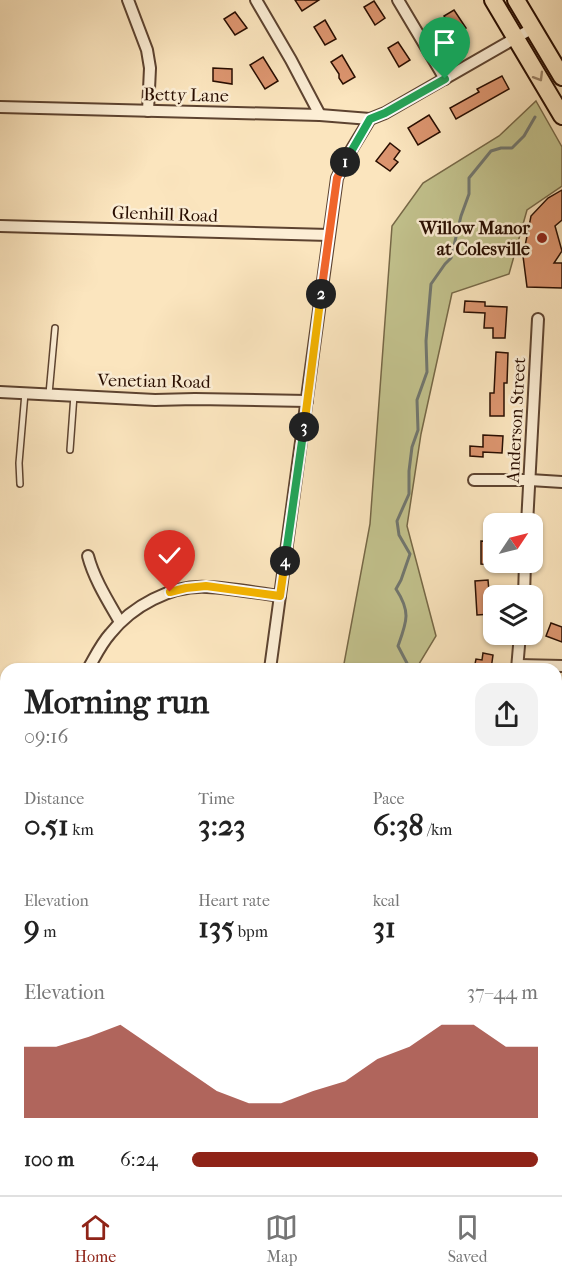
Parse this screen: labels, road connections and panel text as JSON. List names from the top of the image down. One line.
{"streets":{"street":["Betty Lane","Glenhill Road","Venetian Road","Anderson Street"]},"places":["Willow Manor at Colesville"],"north":"top right","page":{"pins":["1","2","3","4"],"heading":["Morning run","09:16"],"stats":[["Distance","0.51 km"],["Time","3:23"],["Pace","6:38 /km"],["Elevation","9 m"],["Heart rate","135 bpm"],["kcal","31"]],"chart":["Elevation","37–44 m"],"list":[{"name":"100 m","note":"6:24"}],"tabs":["Home","Map","Saved"]}}
